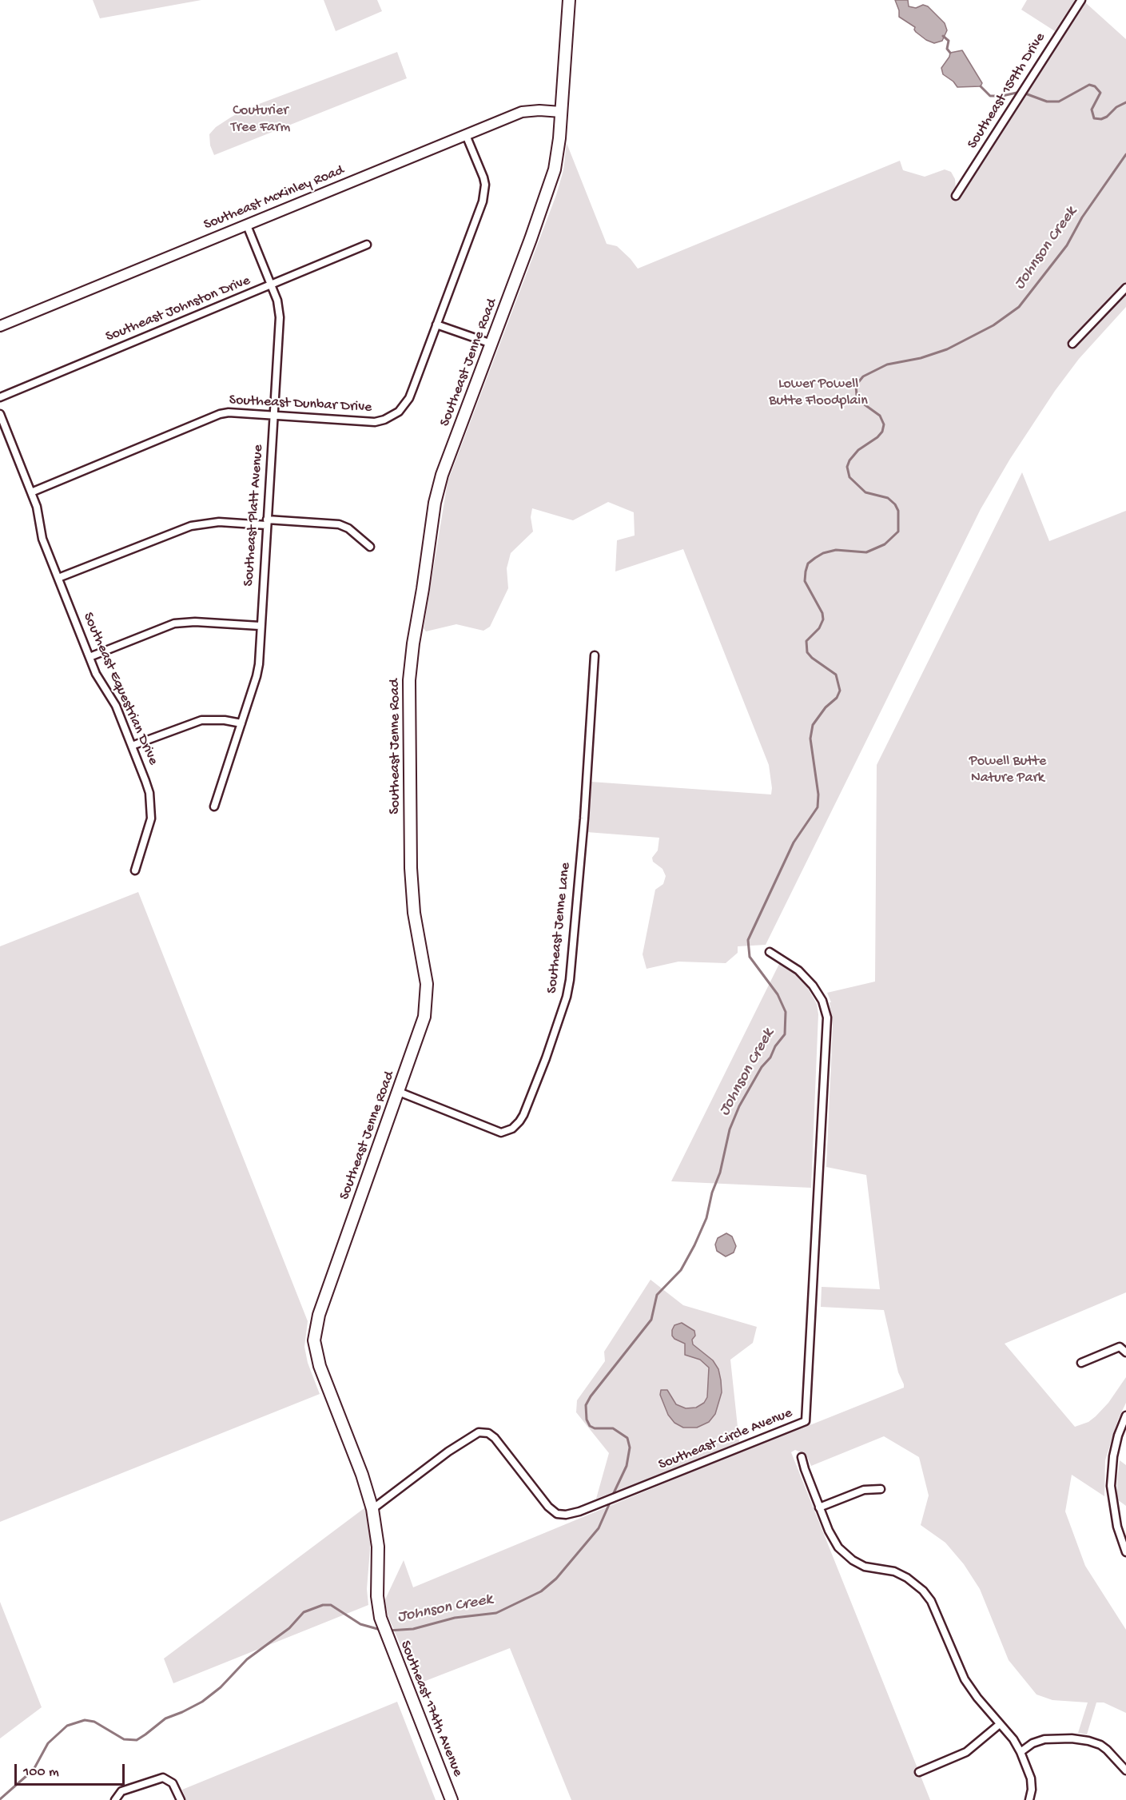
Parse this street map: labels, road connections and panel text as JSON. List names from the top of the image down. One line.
{"streets":{"main road":["Southeast Jenne Road","Southeast 174th Avenue"],"street":["Southeast 159th Drive","Southeast McKinley Road","Southeast Johnston Drive","Southeast Dunbar Drive","Southeast Platt Avenue","Southeast Equestrian Drive","Southeast Jenne Lane","Southeast Circle Avenue"]},"crossings":[["Southeast McKinley Road","Southeast Jenne Road"],["Southeast McKinley Road","Southeast Dunbar Drive"],["Southeast McKinley Road","Southeast Platt Avenue"],["Southeast Johnston Drive","Southeast Platt Avenue"],["Southeast Jenne Road","Southeast Jenne Lane"],["Southeast Jenne Road","Southeast 174th Avenue"],["Southeast Dunbar Drive","Southeast Platt Avenue"],["Southeast Dunbar Drive","Southeast Equestrian Drive"],["Southeast Circle Avenue","Southeast 174th Avenue"]],"water":["Johnson Creek"],"parks":["Couturier Tree Farm","Lower Powell Butte Floodplain","Powell Butte Nature Park"],"scale_bar":"100 m"}
